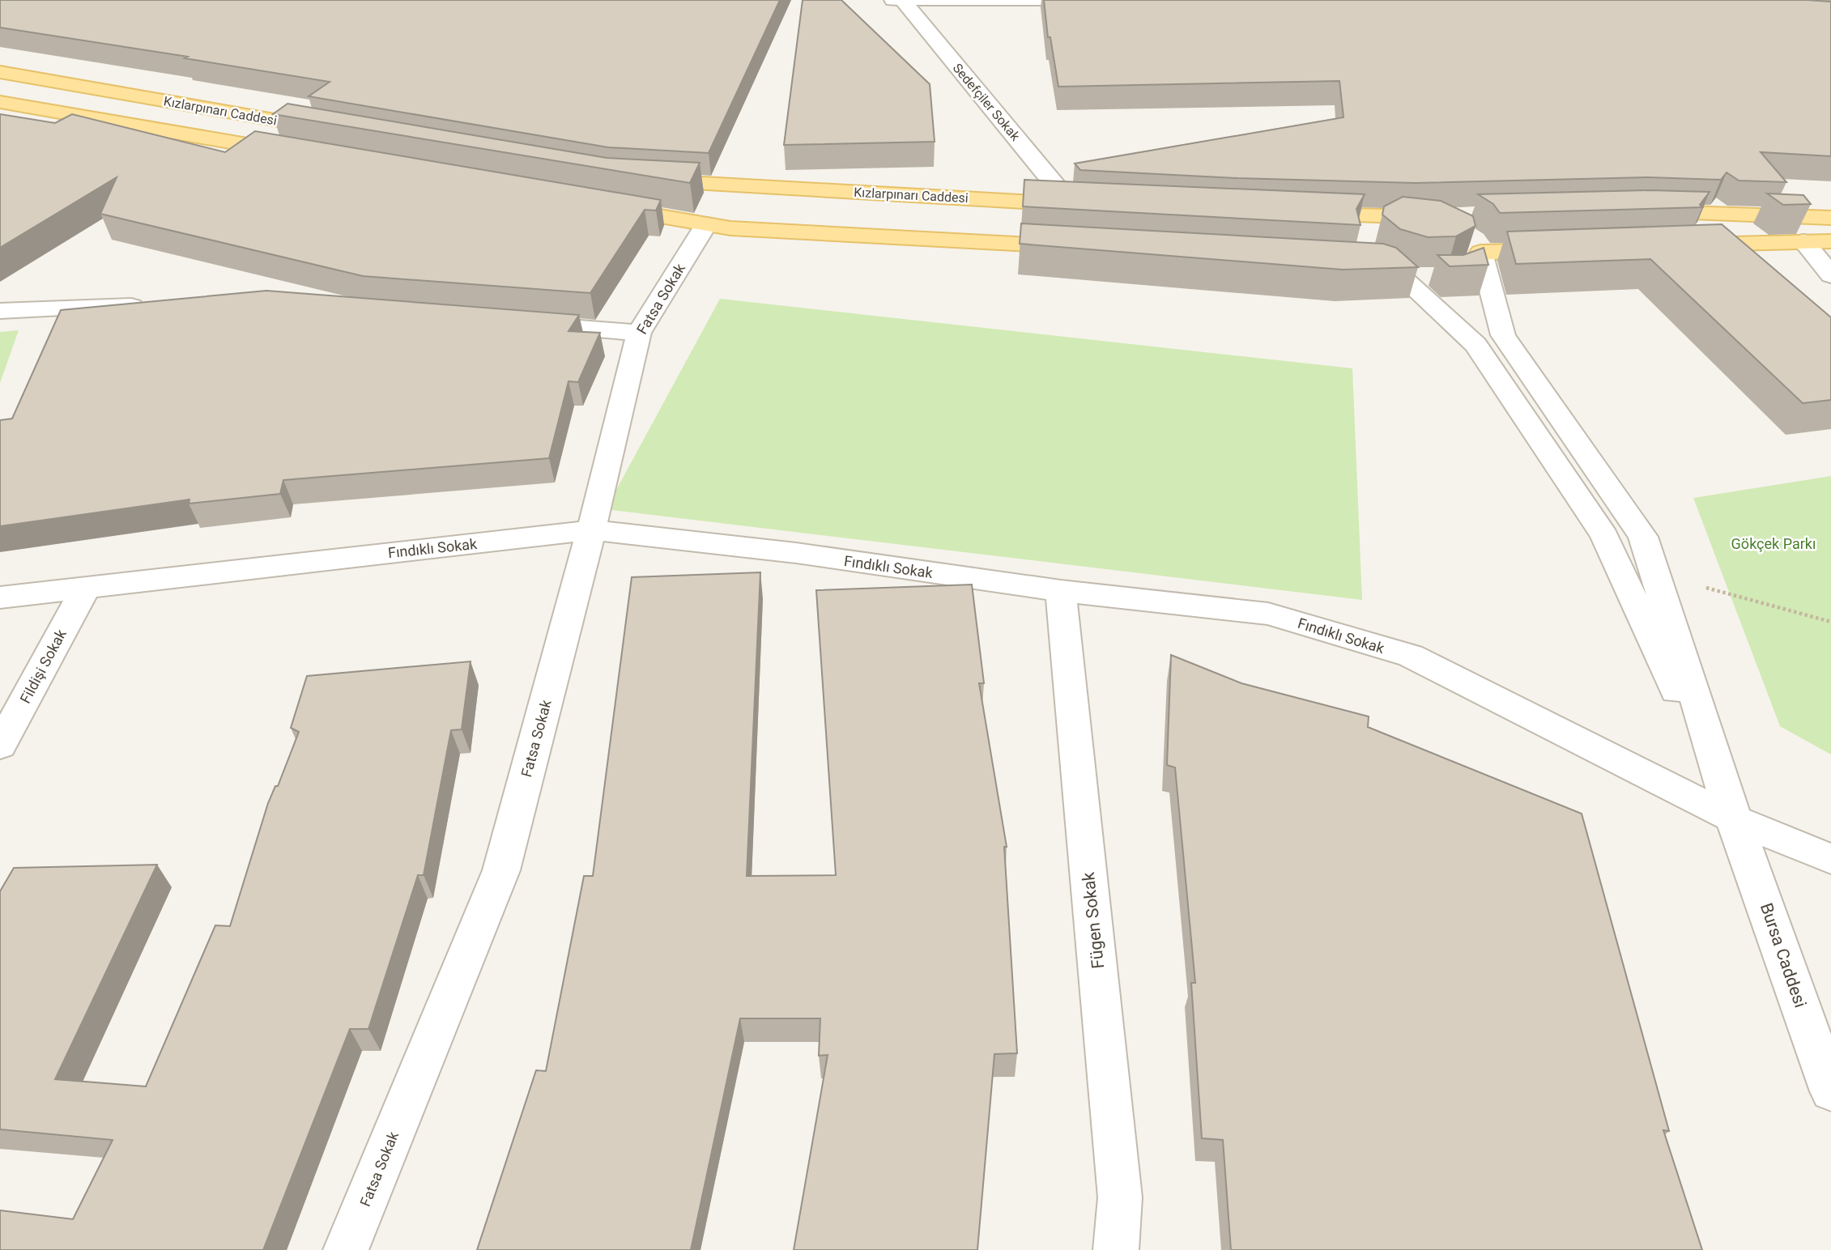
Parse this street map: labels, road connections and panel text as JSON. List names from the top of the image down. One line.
{"streets":{"main road":["Kızlarpınarı Caddesi"],"street":["Sedefçiler Sokak","Fatsa Sokak","Fındıklı Sokak","Fildişi Sokak","Fügen Sokak","Bursa Caddesi"]},"crossings":[["Sedefçiler Sokak","Kızlarpınarı Caddesi"],["Fatsa Sokak","Fındıklı Sokak"],["Fındıklı Sokak","Fildişi Sokak"],["Fındıklı Sokak","Fügen Sokak"],["Fındıklı Sokak","Bursa Caddesi"]],"parks":["Gökçek Parkı"]}
